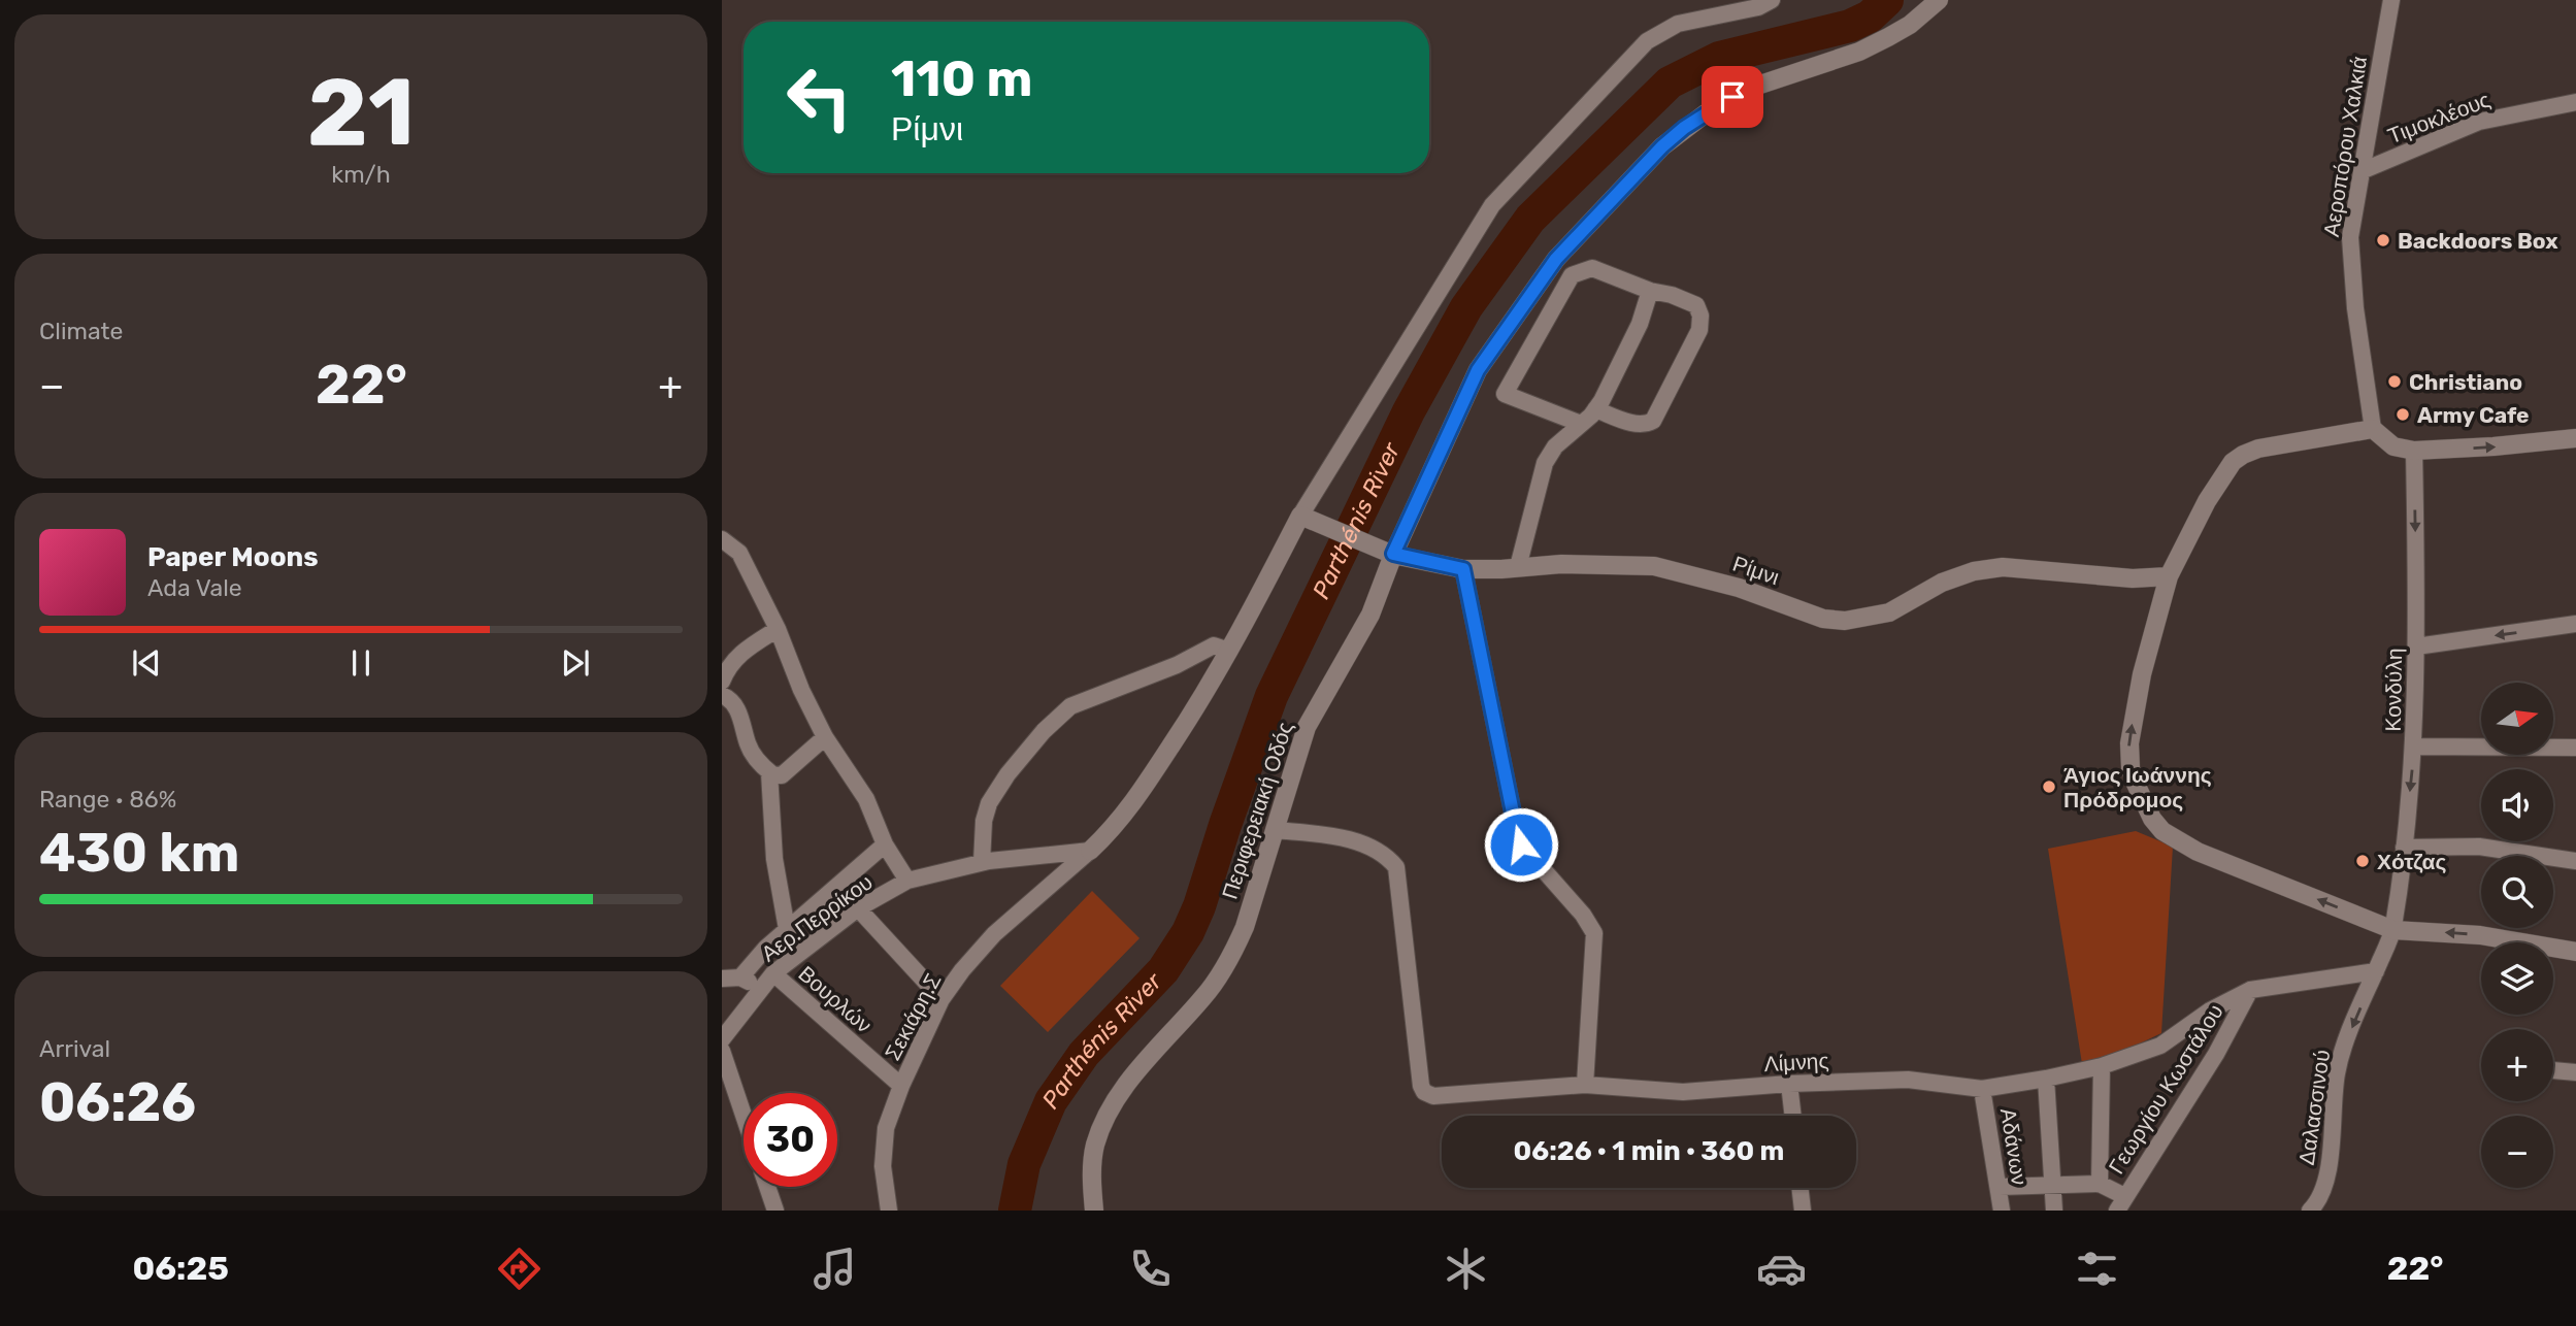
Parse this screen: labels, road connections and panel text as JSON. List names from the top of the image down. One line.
{"streets":{"street":["Τιμοκλέους","Αεροπόρου Χαλκιά","Ρίμνι","Κονδύλη","Περιφερειακή Οδός","Αερ.Περρίκου","Βουρλών","Σεκιάρη.Σ","Λίμνης","Γεωργίου Κωστάλου","Δαλασσινού","Αδάνων"]},"crossings":[["Τιμοκλέους","Αεροπόρου Χαλκιά"],["Ρίμνι","Περιφερειακή Οδός"],["Κονδύλη","Δαλασσινού"],["Περιφερειακή Οδός","Λίμνης"],["Αερ.Περρίκου","Βουρλών"],["Αερ.Περρίκου","Σεκιάρη.Σ"],["Βουρλών","Σεκιάρη.Σ"],["Λίμνης","Γεωργίου Κωστάλου"],["Λίμνης","Δαλασσινού"],["Λίμνης","Αδάνων"]],"one_way":["Κονδύλη","Δαλασσινού"],"water":["Parthénis River"],"places":["Backdoors Box","Christiano","Army Cafe","Άγιος Ιωάννης Πρόδρομος","Χότζας"],"north":"right","page":{"tile":[["21","km/h"],"Climate",["Range · 86%","430 km"],["Arrival","06:26"]],"turn":["110 m","Ρίμνι"],"heat":["−","22°","+"],"song":["Paper Moons","Ada Vale"],"map_buttons":["+","−"],"limit":"30","trip":"06:26 · 1 min · 360 m","tabs":["06:25","22°"]}}
